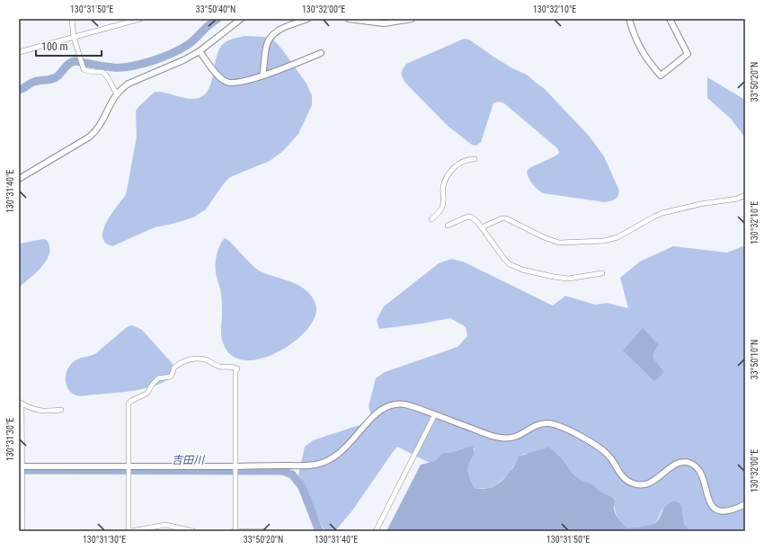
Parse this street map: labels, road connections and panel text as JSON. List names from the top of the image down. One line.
{"water":["吉田川"],"scale_bar":"100 m","coordinates":["130°31'50\"E","33°50'40\"N","130°32'00\"E","130°32'10\"E","33°50'20\"N","130°31'40\"E","33°50'10\"N","130°31'30\"E"]}
